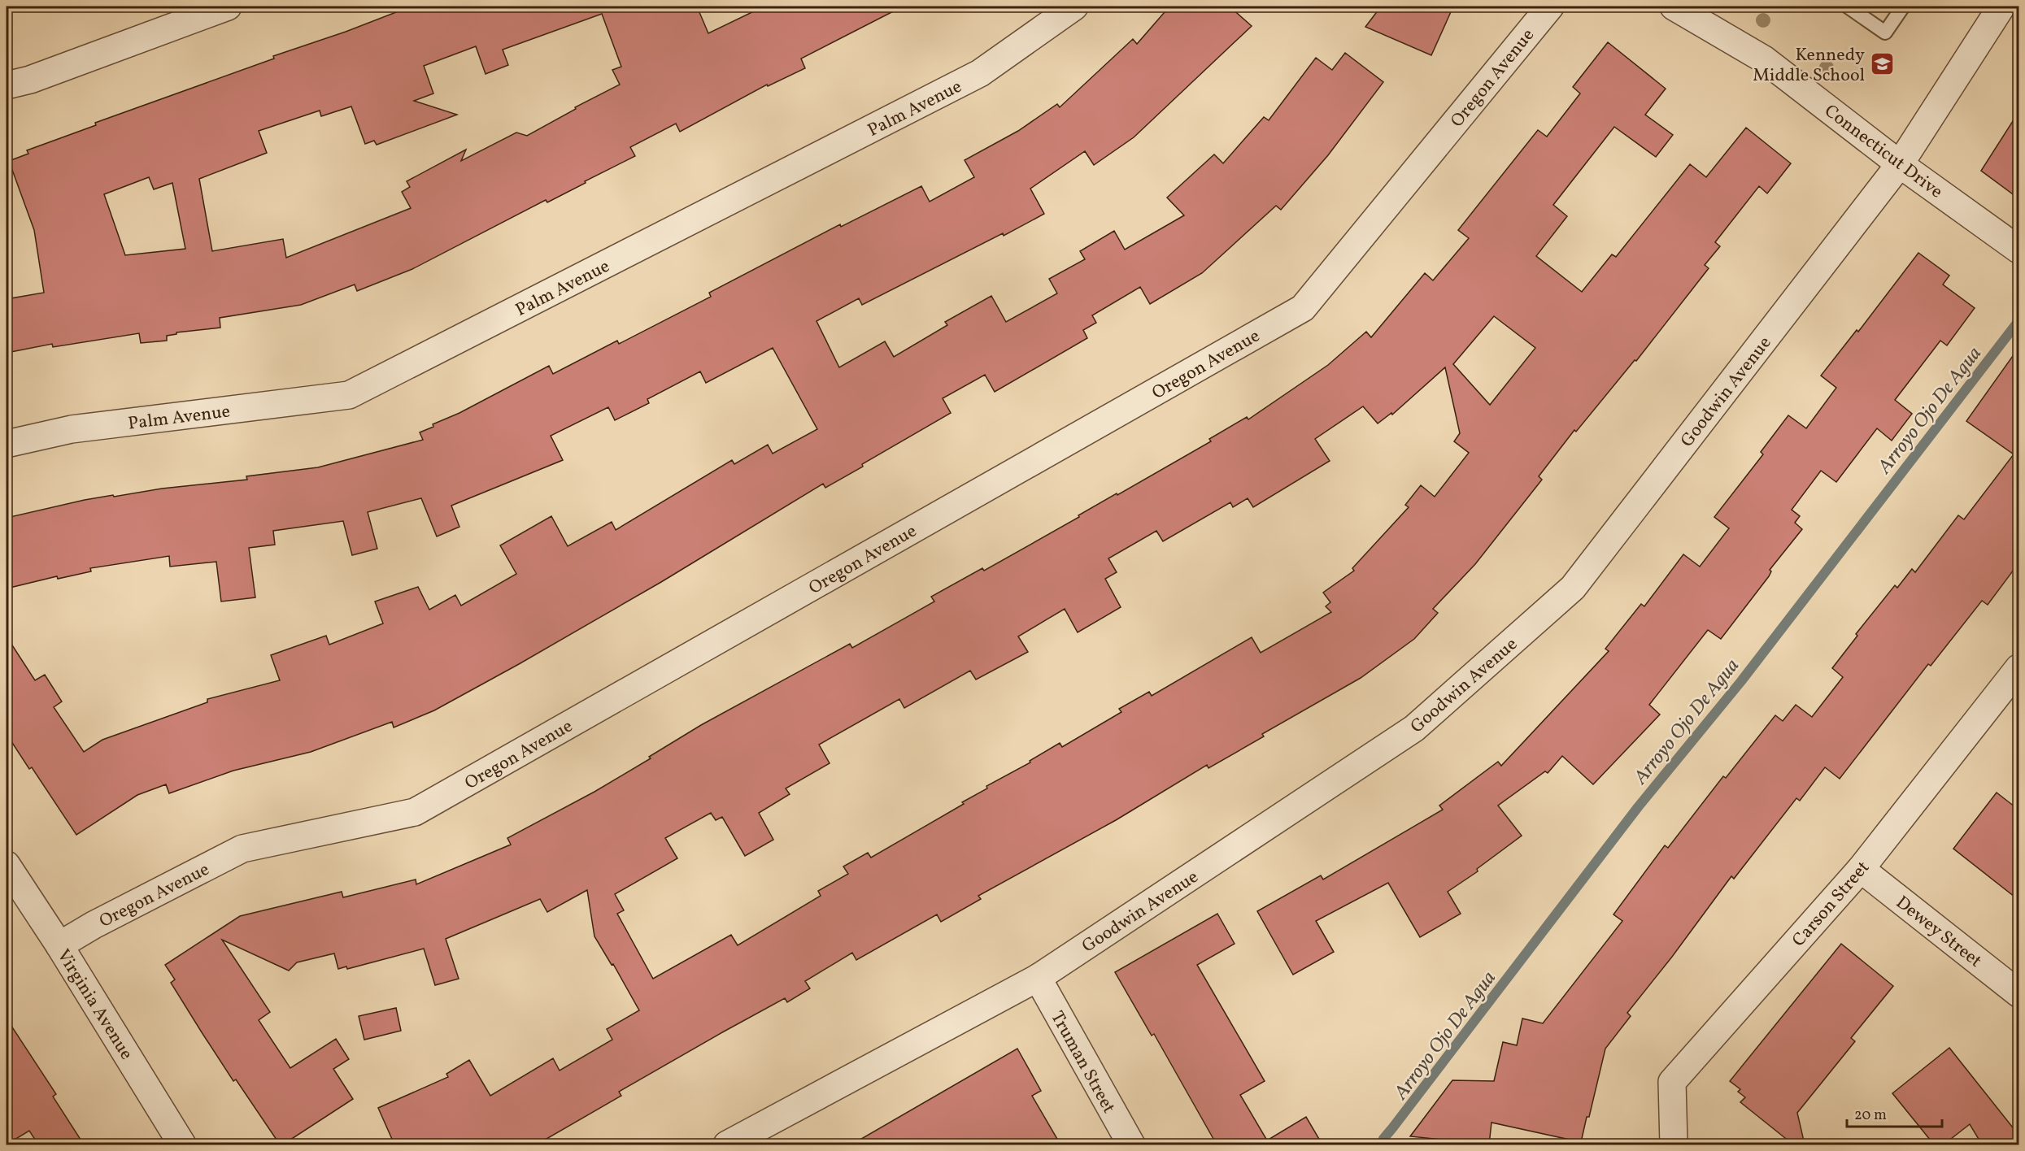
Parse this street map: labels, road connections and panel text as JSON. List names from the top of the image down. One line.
{"streets":{"street":["Oregon Avenue","Palm Avenue","Connecticut Drive","Goodwin Avenue","Carson Street","Dewey Street","Virginia Avenue","Truman Street"]},"crossings":[["Oregon Avenue","Virginia Avenue"],["Connecticut Drive","Goodwin Avenue"],["Goodwin Avenue","Truman Street"],["Carson Street","Dewey Street"]],"water":["Arroyo Ojo De Agua"],"places":{"school or university":["Kennedy Middle School"]},"scale_bar":"20 m"}
